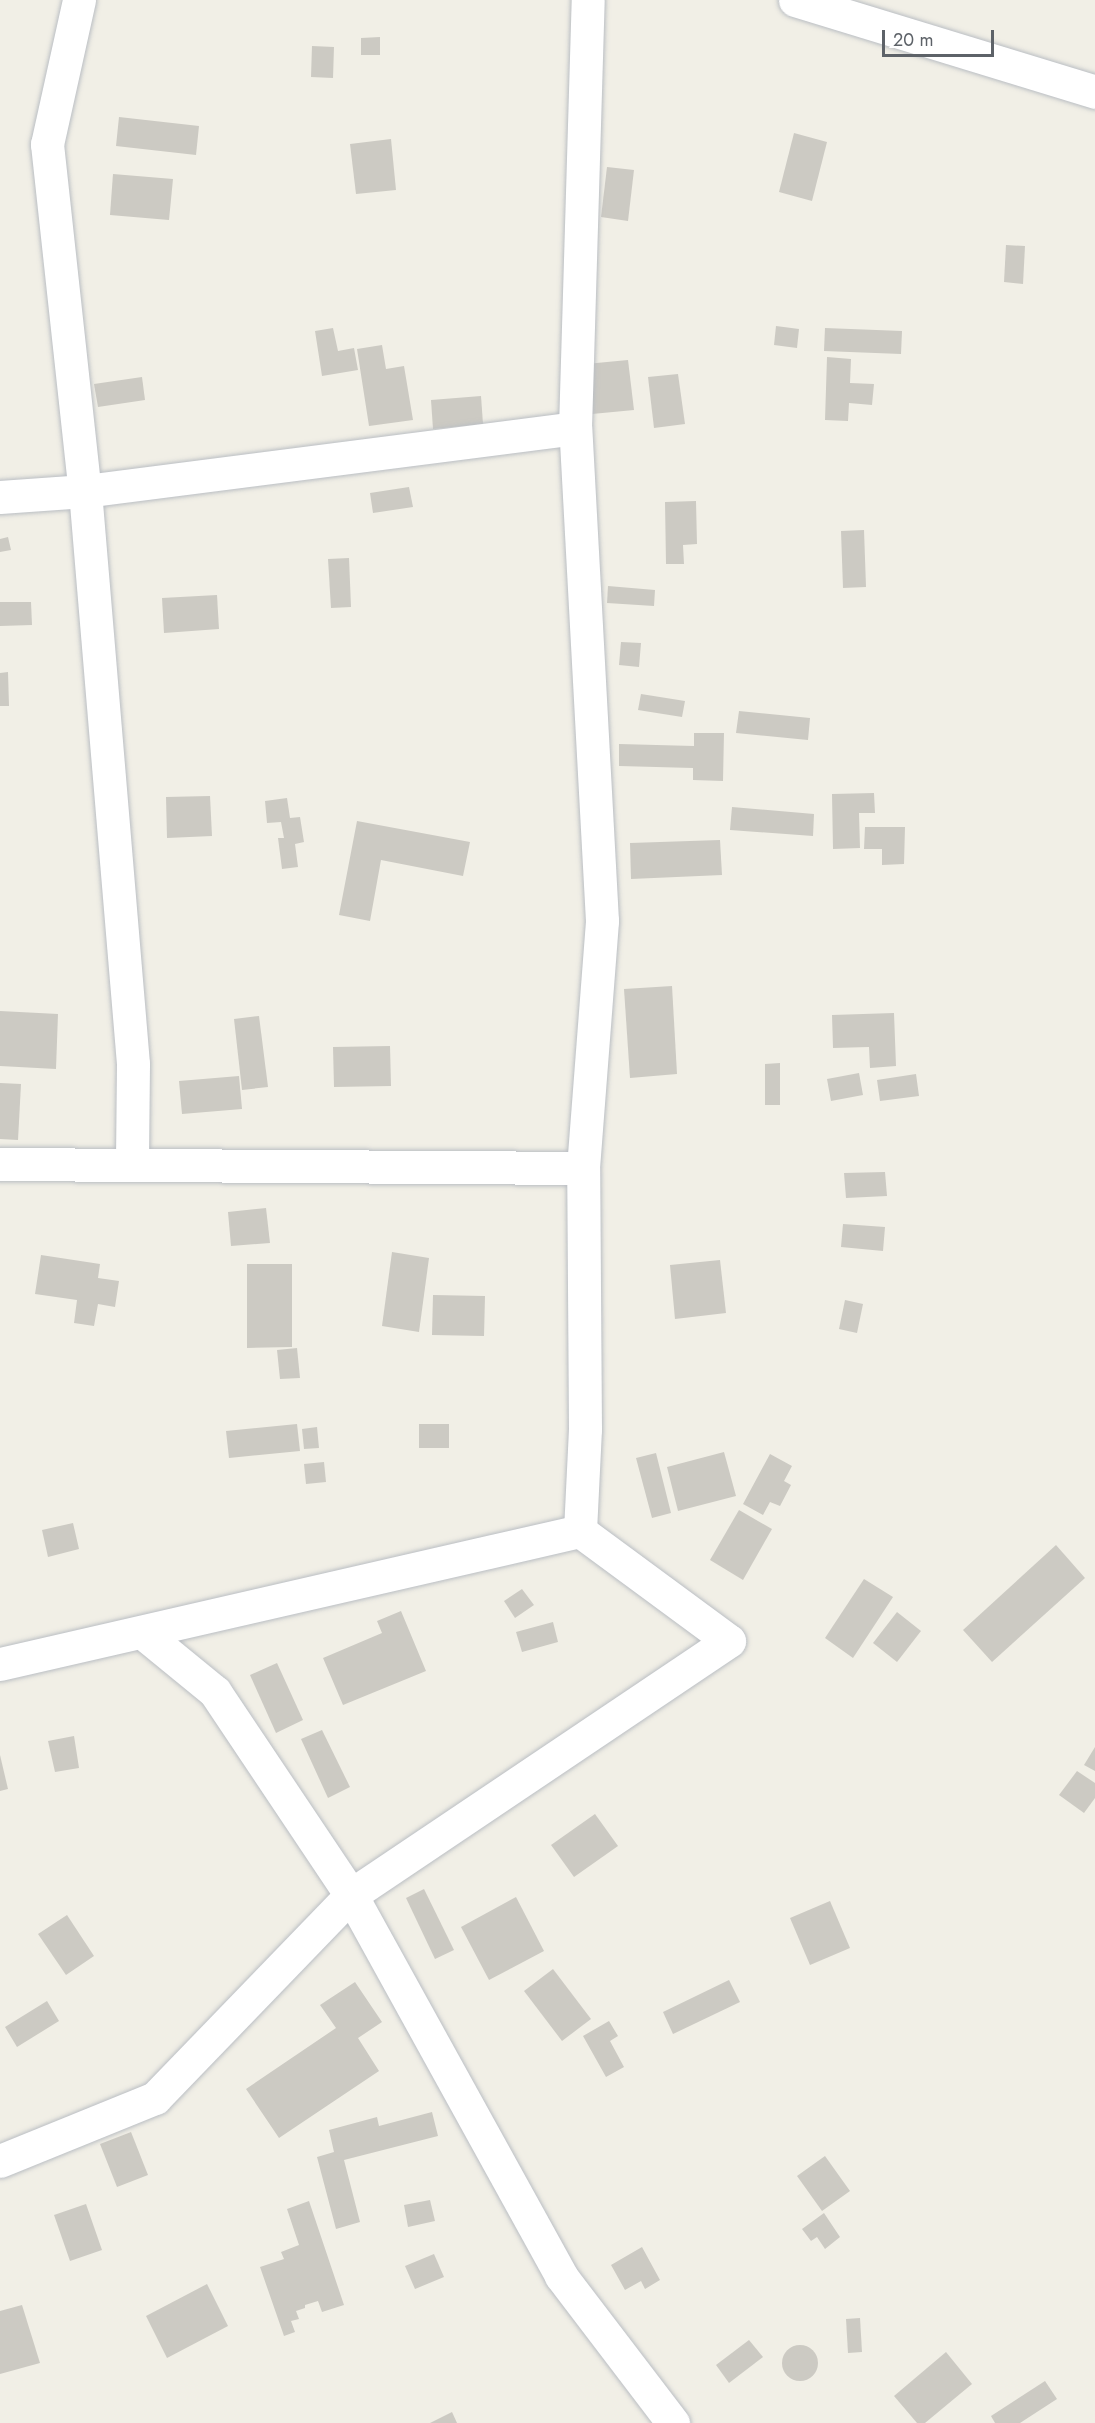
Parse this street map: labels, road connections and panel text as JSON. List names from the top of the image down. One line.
{"scale_bar":"20 m"}
